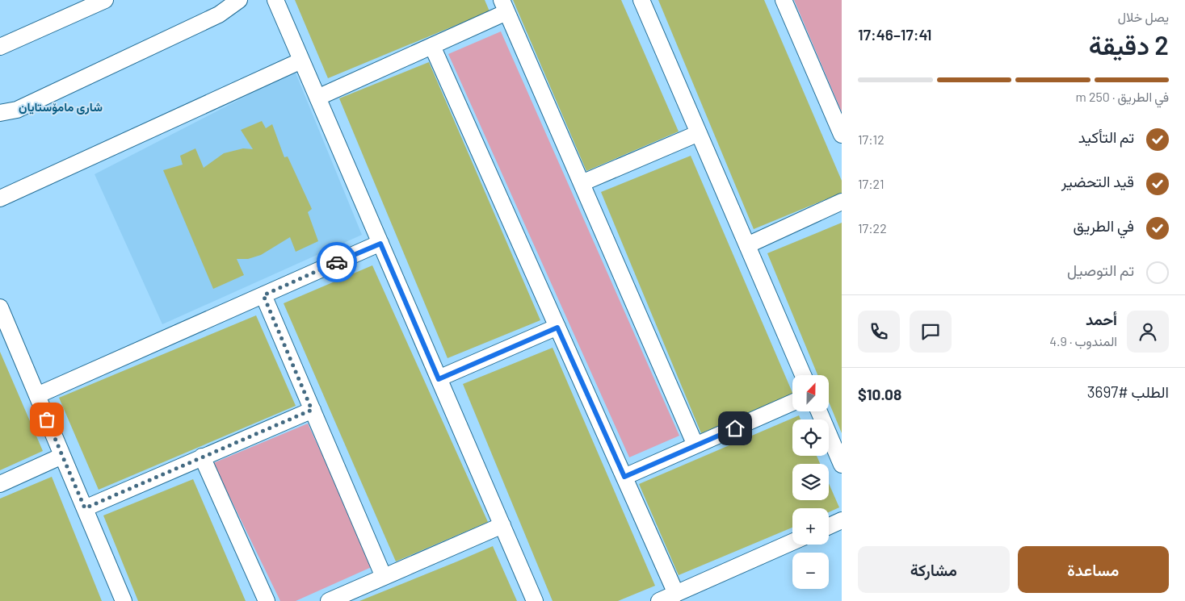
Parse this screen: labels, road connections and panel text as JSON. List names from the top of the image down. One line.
{"districts":["شاری مامۆستایان"],"north":"top","page":{"heading":["2 دقيقة","يصل خلال","17:41–17:46"],"panel":["أحمد","المندوب · 4.9","الطلب #3697","$10.08"],"bar":"في الطريق · 250 m","list":[["تم التأكيد","17:12"],["قيد التحضير","17:21"],["في الطريق","17:22"],"تم التوصيل"],"map_buttons":["+","−"],"buttons":["مساعدة","مشاركة"]}}
